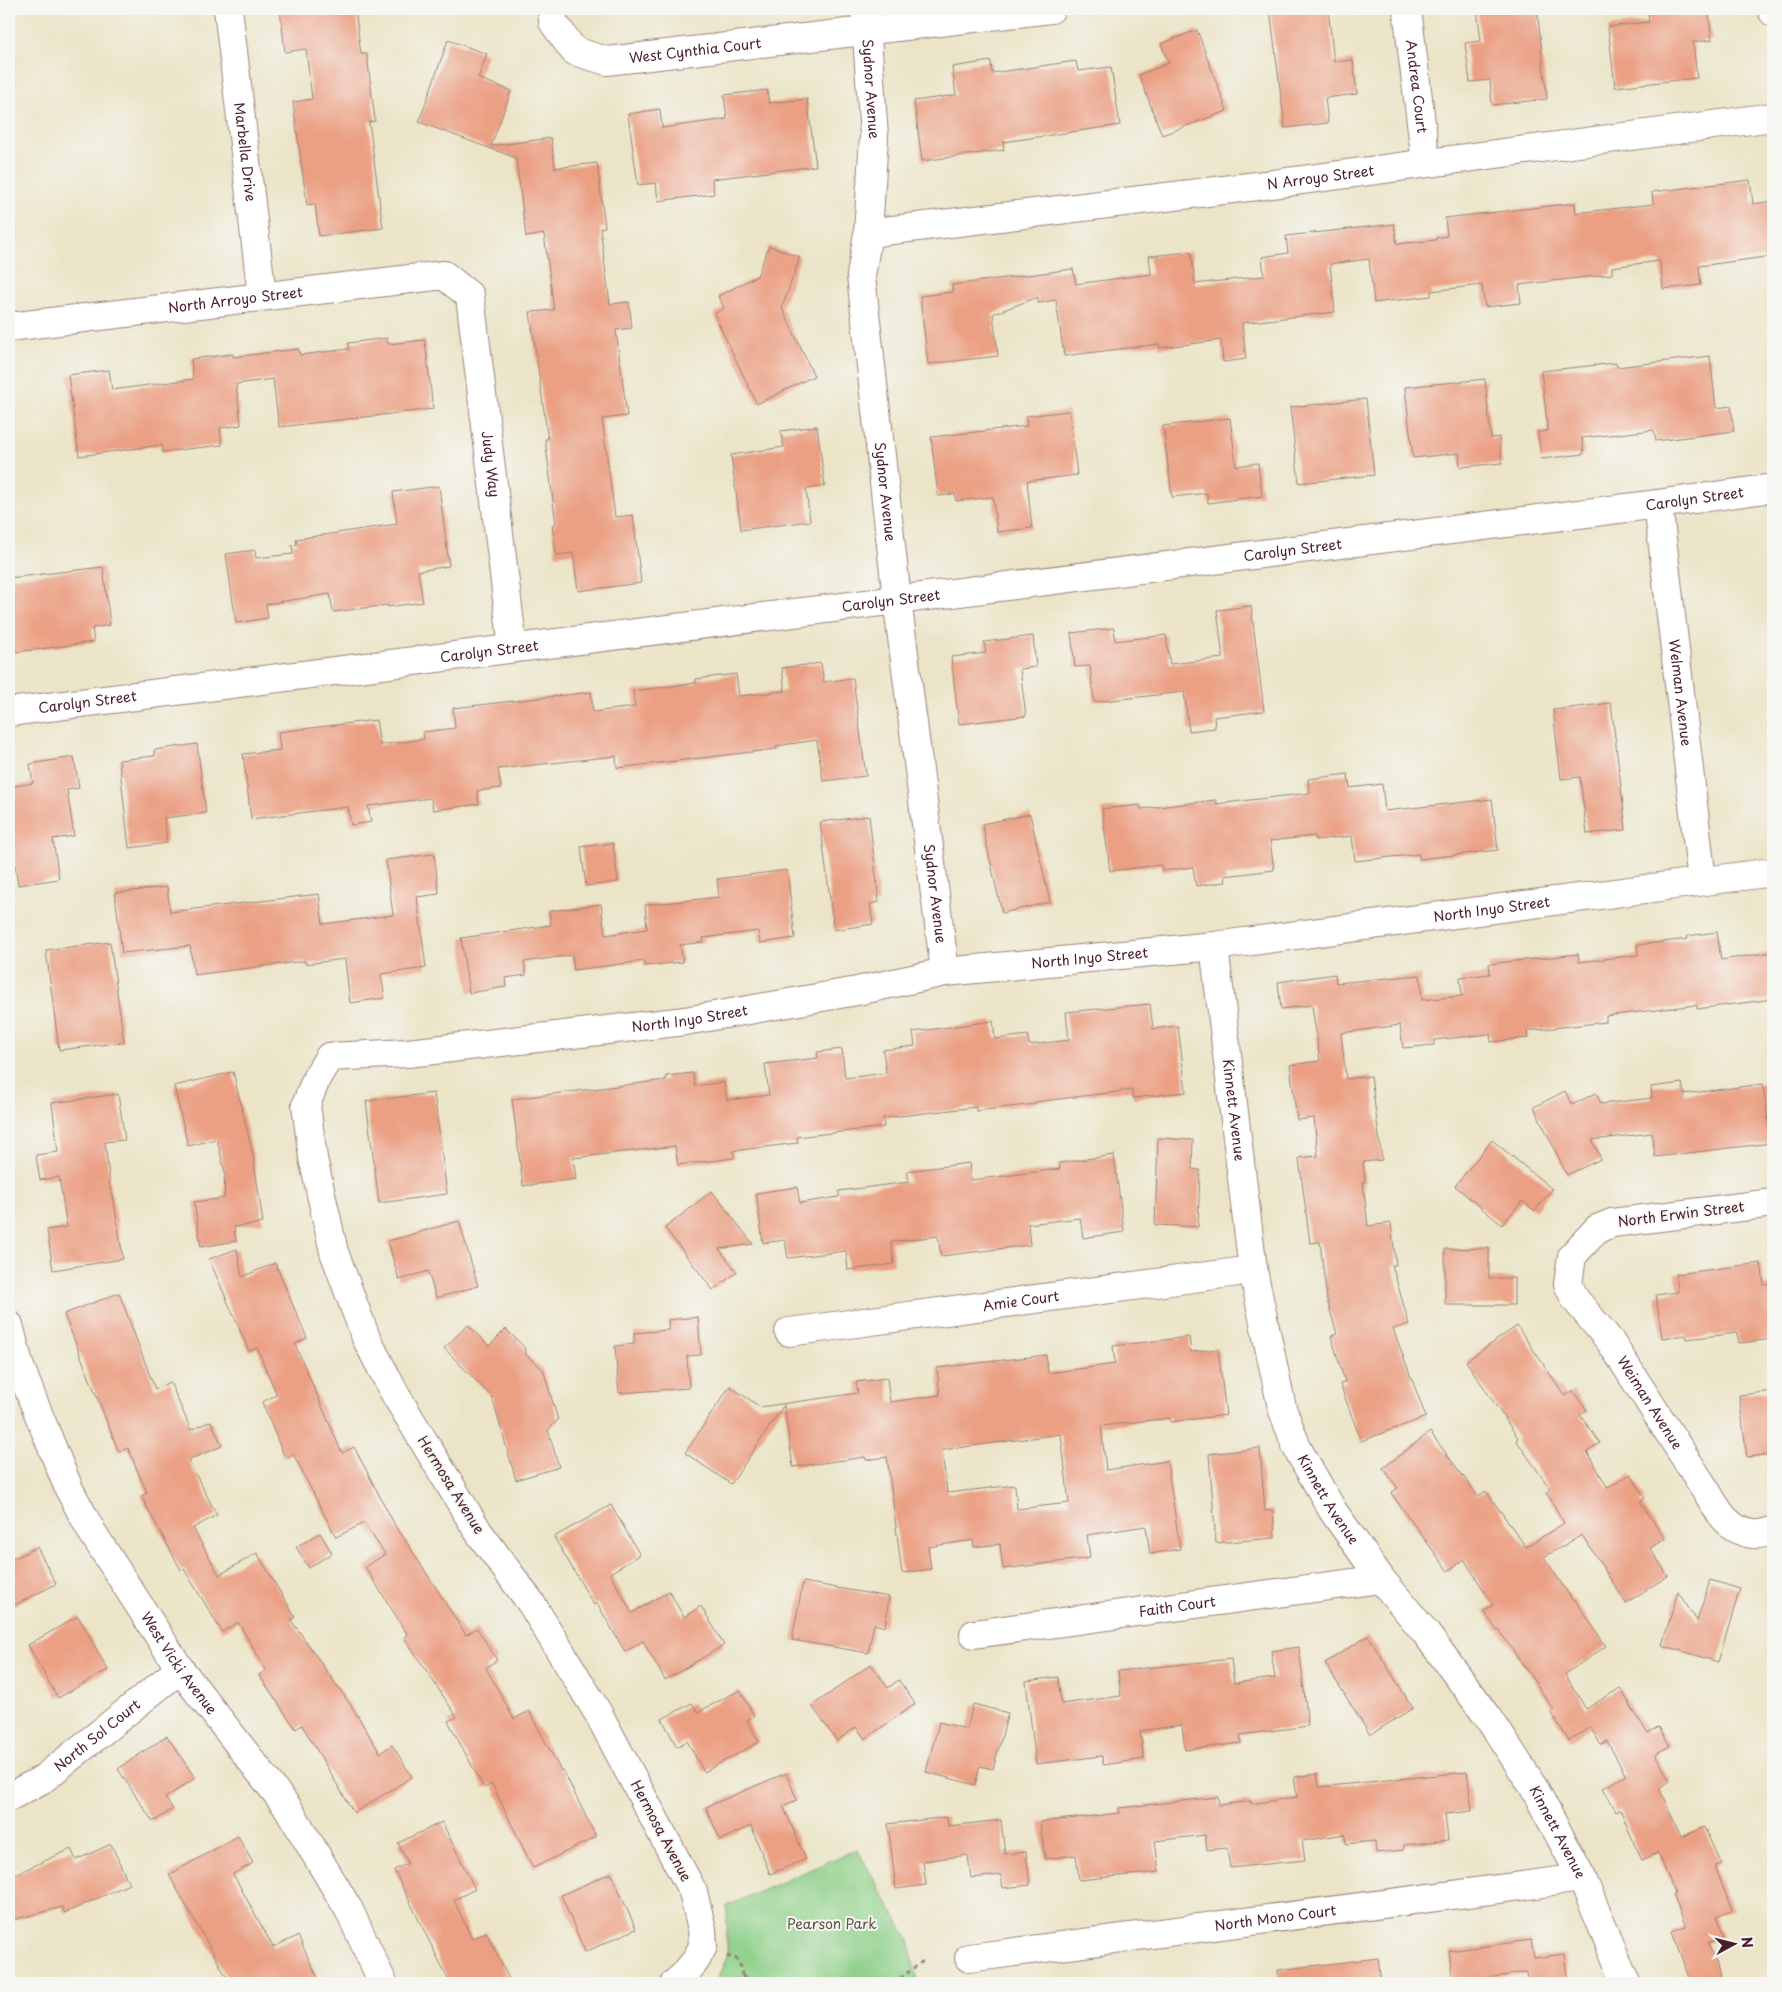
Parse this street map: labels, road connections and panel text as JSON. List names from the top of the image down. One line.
{"streets":{"street":["West Cynthia Court","Andrea Court","Sydnor Avenue","Marbella Drive","N Arroyo Street","North Arroyo Street","Judy Way","Carolyn Street","Welman Avenue","North Inyo Street","Kinnett Avenue","North Erwin Street","Amie Court","Weiman Avenue","Hermosa Avenue","Faith Court","West Vicki Avenue","North Sol Court","North Mono Court"]},"crossings":[["West Cynthia Court","Sydnor Avenue"],["Andrea Court","N Arroyo Street"],["Sydnor Avenue","N Arroyo Street"],["Sydnor Avenue","Carolyn Street"],["Sydnor Avenue","North Inyo Street"],["Marbella Drive","North Arroyo Street"],["North Arroyo Street","Judy Way"],["Judy Way","Carolyn Street"],["Carolyn Street","Welman Avenue"],["Welman Avenue","North Inyo Street"],["North Inyo Street","Kinnett Avenue"],["North Inyo Street","Hermosa Avenue"],["Kinnett Avenue","Amie Court"],["Kinnett Avenue","Faith Court"],["Kinnett Avenue","North Mono Court"],["North Erwin Street","Weiman Avenue"],["West Vicki Avenue","North Sol Court"]],"parks":["Pearson Park"],"north":"right"}
